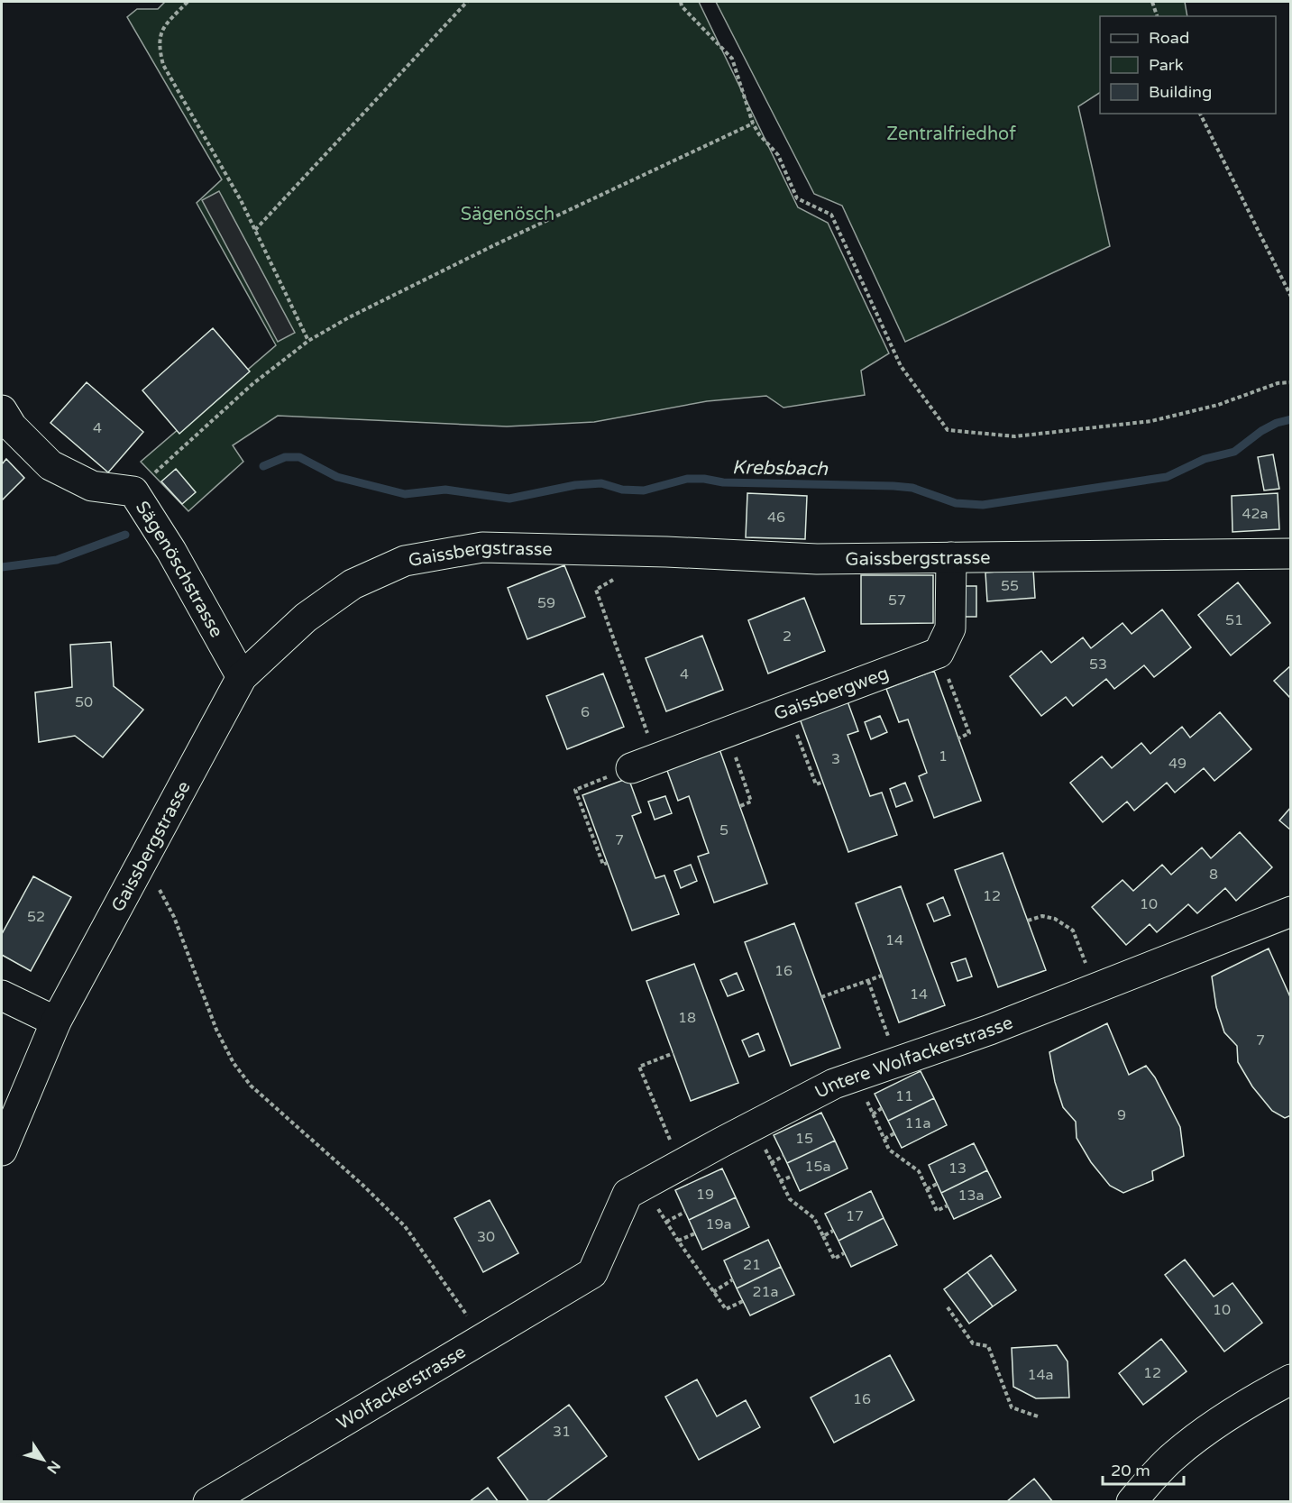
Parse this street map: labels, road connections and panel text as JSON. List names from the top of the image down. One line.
{"streets":{"street":["Gaissbergstrasse","Sägenöschstrasse","Gaissbergweg","Untere Wolfackerstrasse","Wolfackerstrasse"]},"crossings":[["Gaissbergstrasse","Sägenöschstrasse"],["Untere Wolfackerstrasse","Wolfackerstrasse"]],"water":["Krebsbach"],"parks":["Zentralfriedhof","Sägenösch"],"house_numbers":["4","42a","46","55","57","59","51","2","53","4","50","6","1","3","49","5","7","8","12","10","52","14","16","14","18","7","11","9","11a","15","15a","13","19","13a","17","19a","30","21","21a","10","12","14a","16","31"],"legend":["Road","Park","Building"],"scale_bar":"20 m","north":"bottom right"}
